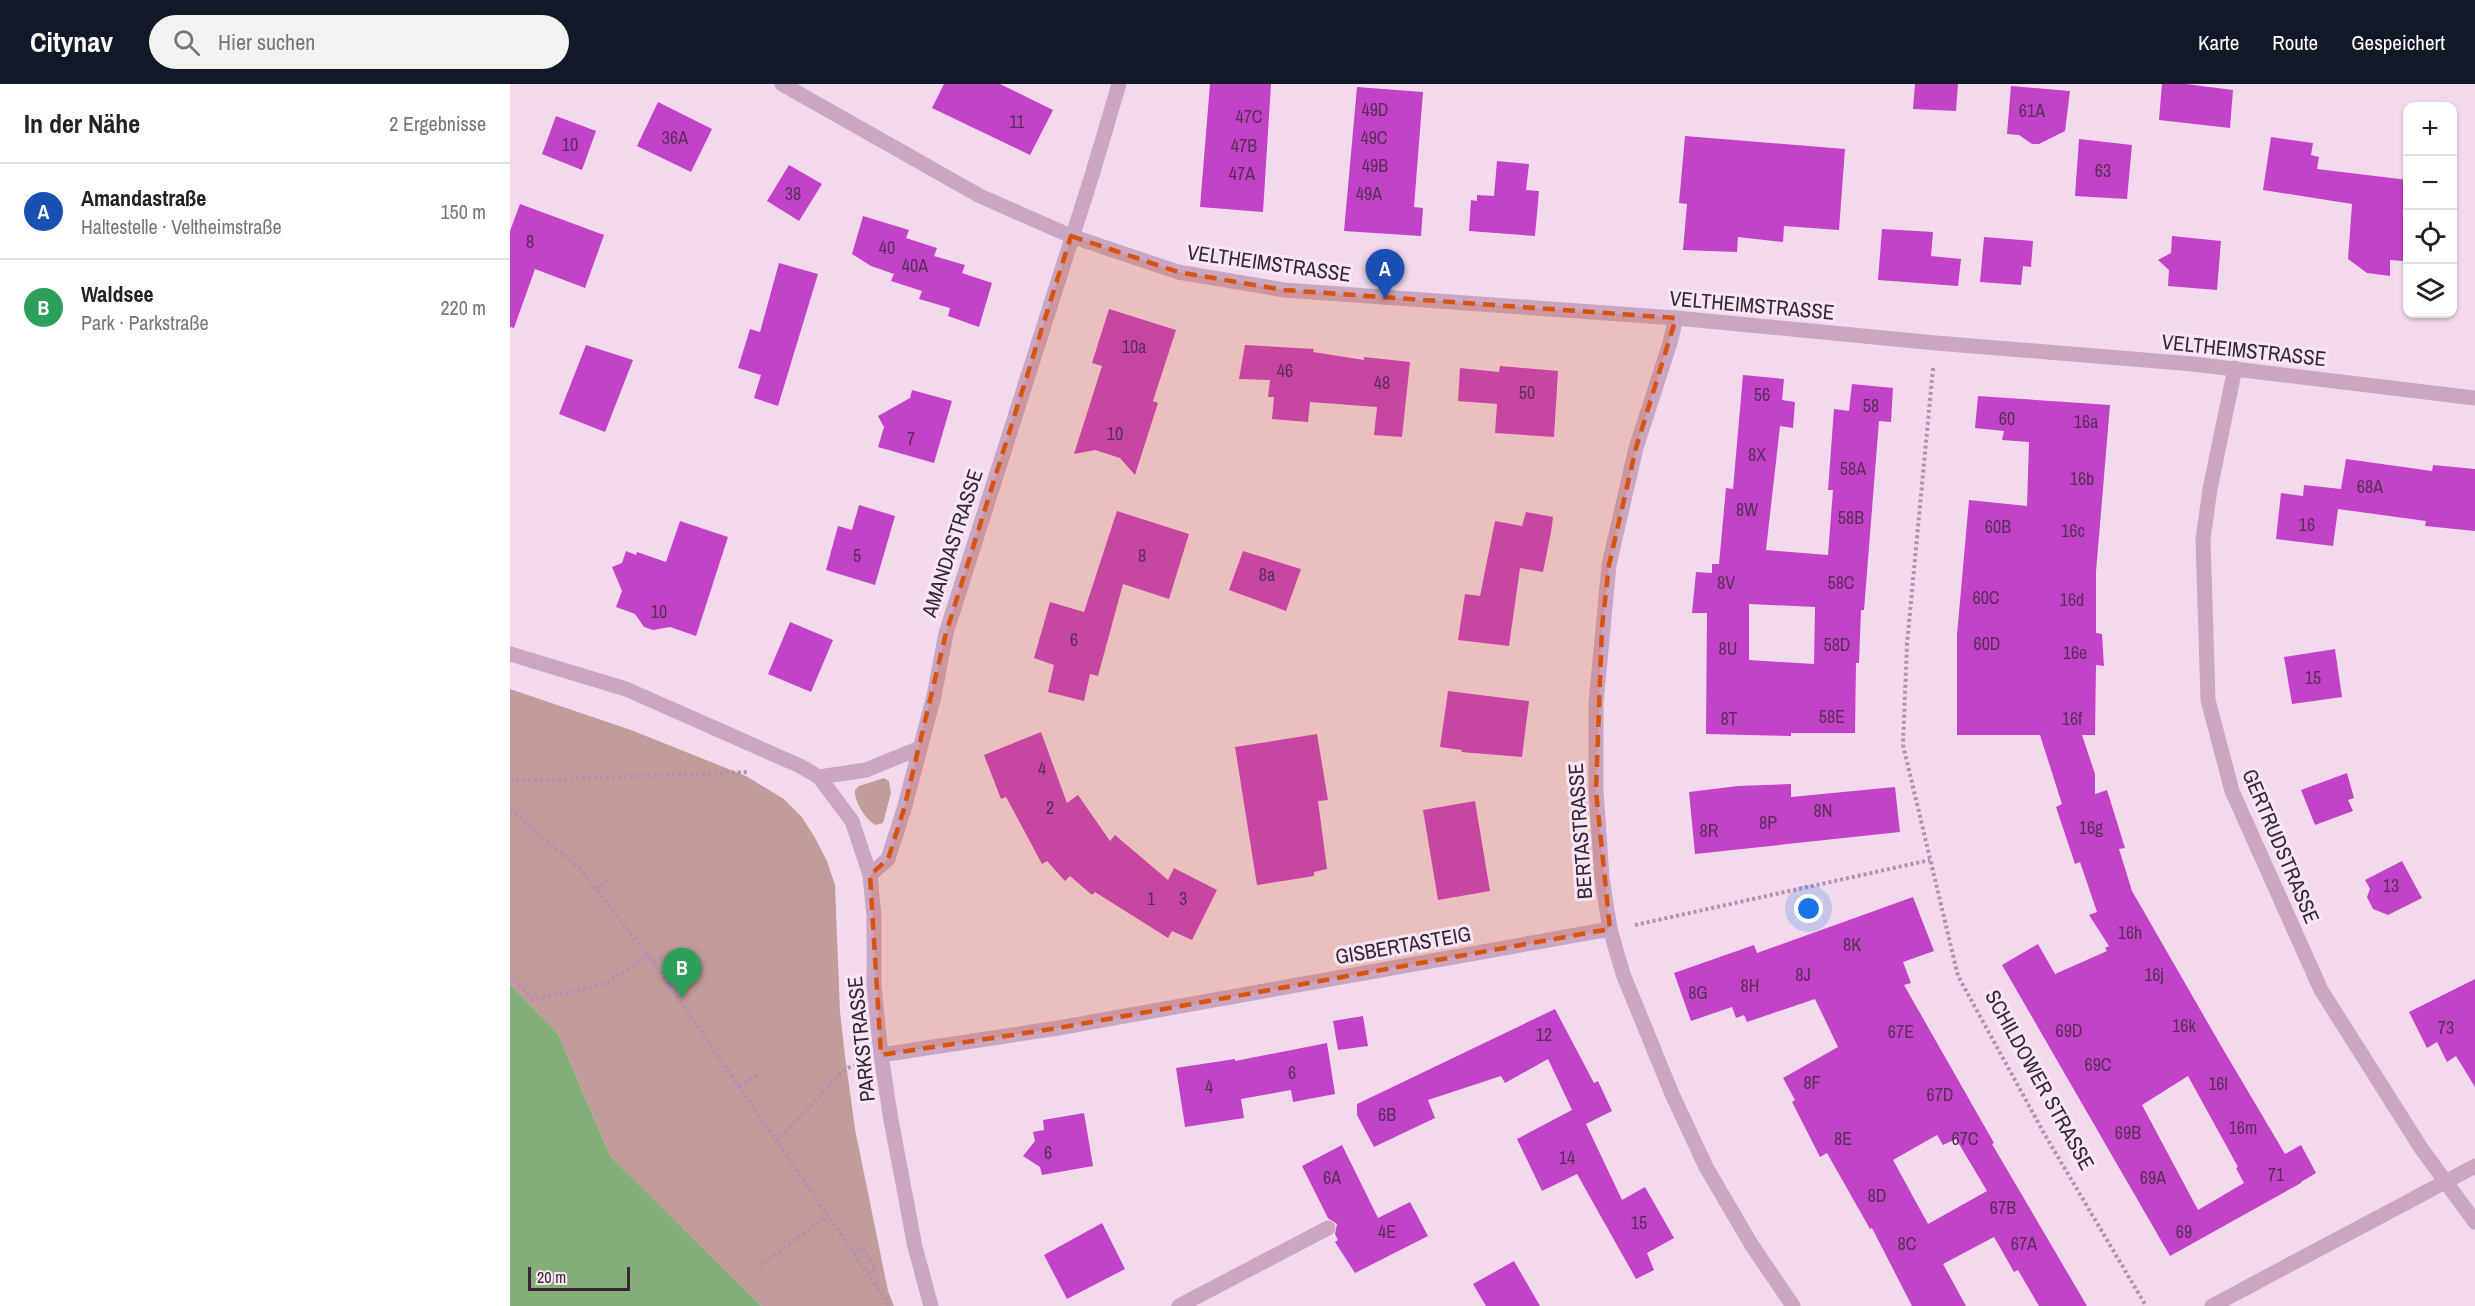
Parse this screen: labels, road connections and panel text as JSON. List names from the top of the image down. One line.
{"streets":{"street":["VELTHEIMSTRASSE","AMANDASTRASSE","BERTASTRASSE","GERTRUDSTRASSE","GISBERTASTEIG","PARKSTRASSE"],"path":["SCHILDOWER STRASSE"]},"crossings":[["VELTHEIMSTRASSE","AMANDASTRASSE"],["VELTHEIMSTRASSE","BERTASTRASSE"],["VELTHEIMSTRASSE","GERTRUDSTRASSE"],["AMANDASTRASSE","PARKSTRASSE"],["BERTASTRASSE","GISBERTASTEIG"],["GISBERTASTEIG","PARKSTRASSE"]],"house_numbers":["49D","61A","47C","11","36A","49C","10","47B","49B","63","47A","38","49A","8","40","40A","10a","46","48","50","56","58","60","16a","10","7","8X","58A","16b","68A","8W","58B","16","60B","16c","5","8","8a","8V","58C","60C","16d","10","6","60D","58D","8U","16e","15","58E","8T","16f","4","2","8N","8P","16g","8R","13","1","3","16h","8K","8J","16j","8H","8G","16k","73","69D","67E","12","69C","6","8F","16l","4","67D","6B","16m","69B","8E","67C","6","14","71","6A","69A","8D","67B","15","4E","69","8C","67A"],"scale_bar":"20 m","page":{"header":"Citynav","search":"Hier suchen","nav":["Karte","Route","Gespeichert"],"heading":["In der Nähe","2 Ergebnisse"],"map_buttons":["+","−"],"list":[{"mark":"A","name":"Amandastraße","note":"Haltestelle · Veltheimstraße","value":"150 m"},{"mark":"B","name":"Waldsee","note":"Park · Parkstraße","value":"220 m"}],"pins":["A","B"],"scale":"20 m"}}
